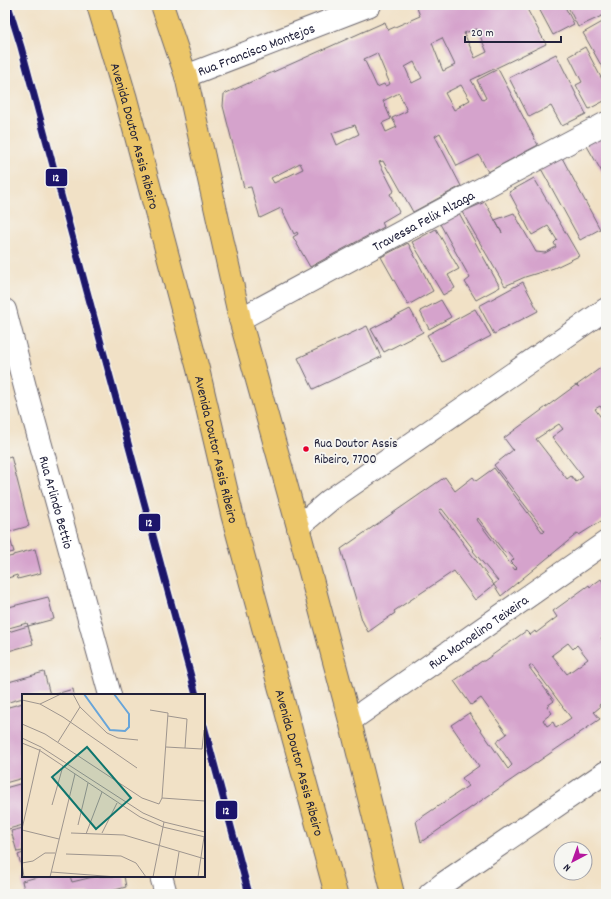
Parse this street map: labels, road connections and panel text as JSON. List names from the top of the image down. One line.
{"streets":{"main road":["Avenida Doutor Assis Ribeiro"],"street":["Rua Francisco Montejos","Travessa Felix Alzaga","Rua Arlindo Bettio","Rua Manoelino Teixeira"]},"places":["Rua Doutor Assis Ribeiro, 7700"],"lines":["transit line 12"],"scale_bar":"20 m","north":"bottom left"}
